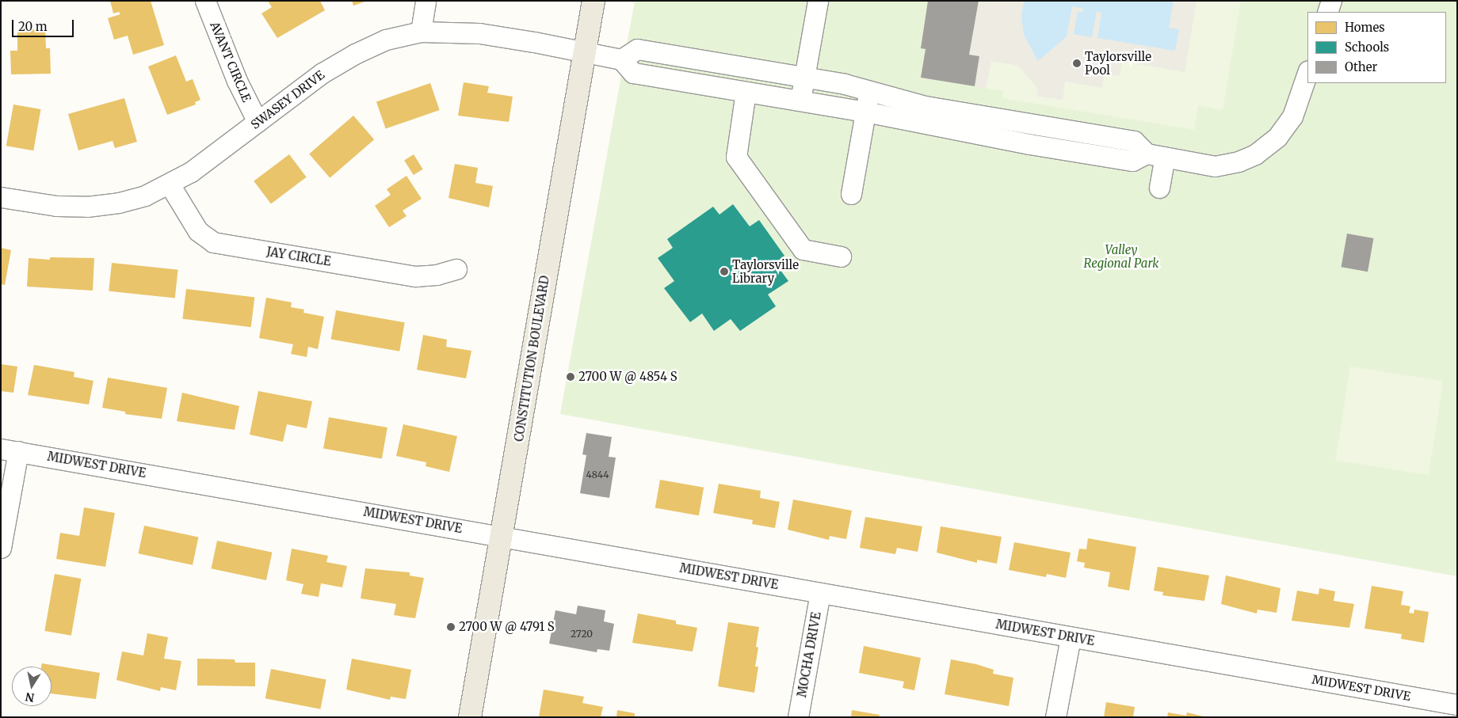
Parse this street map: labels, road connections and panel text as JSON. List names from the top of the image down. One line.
{"streets":{"main road":["CONSTITUTION BOULEVARD"],"street":["AVANT CIRCLE","SWASEY DRIVE","JAY CIRCLE","MIDWEST DRIVE","MOCHA DRIVE"]},"crossings":[["AVANT CIRCLE","SWASEY DRIVE"],["SWASEY DRIVE","JAY CIRCLE"],["SWASEY DRIVE","CONSTITUTION BOULEVARD"],["CONSTITUTION BOULEVARD","MIDWEST DRIVE"],["MIDWEST DRIVE","MOCHA DRIVE"]],"parks":["Valley Regional Park"],"places":["Taylorsville Pool","Taylorsville Library","2700 W @ 4854 S","2700 W @ 4791 S"],"house_numbers":["4844","2720"],"legend":["Homes","Schools","Other"],"scale_bar":"20 m","north":"bottom"}
